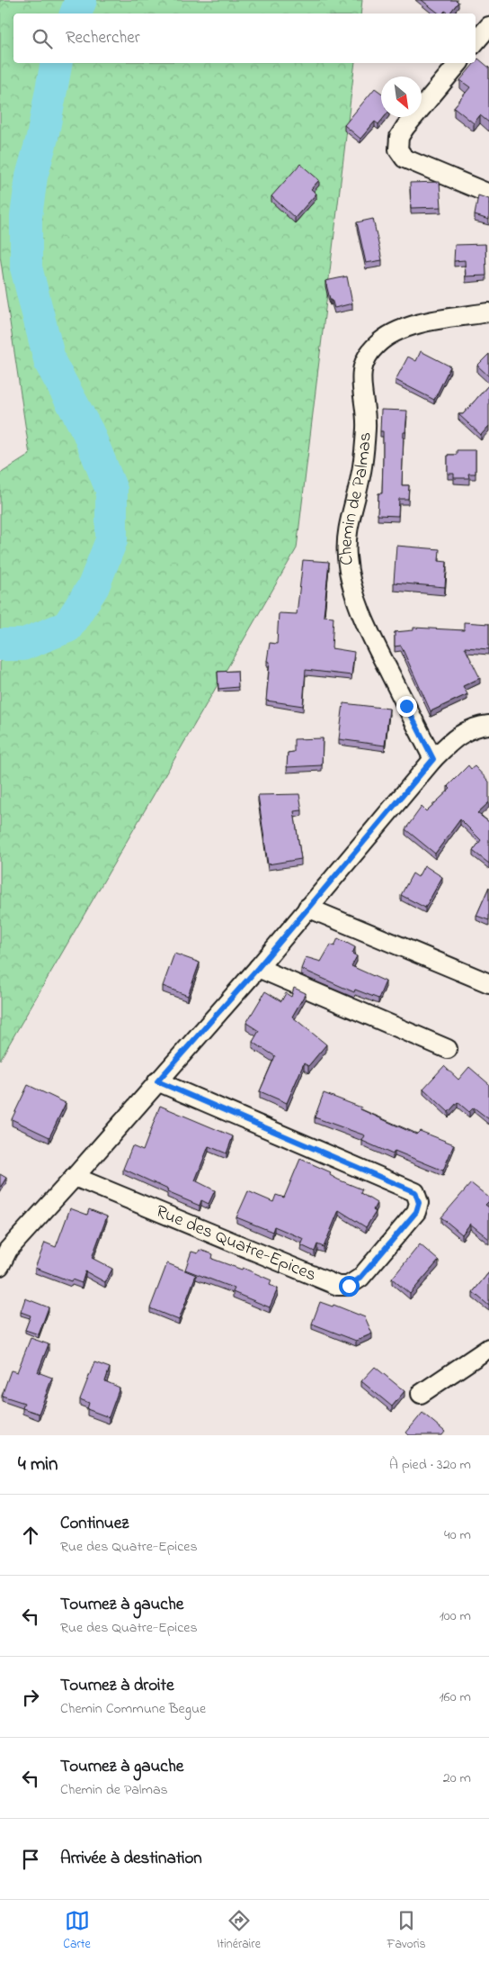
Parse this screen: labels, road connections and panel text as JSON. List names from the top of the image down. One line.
{"streets":{"street":["Chemin de Palmas","Rue des Quatre-Epices"]},"north":"bottom right","page":{"search":"Rechercher","heading":["4 min","À pied · 320 m"],"list":[["Continuez","Rue des Quatre-Epices","40 m"],["Tournez à gauche","Rue des Quatre-Epices","100 m"],["Tournez à droite","Chemin Commune Begue","160 m"],["Tournez à gauche","Chemin de Palmas","20 m"],"Arrivée à destination"],"nav":["Carte","Itinéraire","Favoris"]}}
